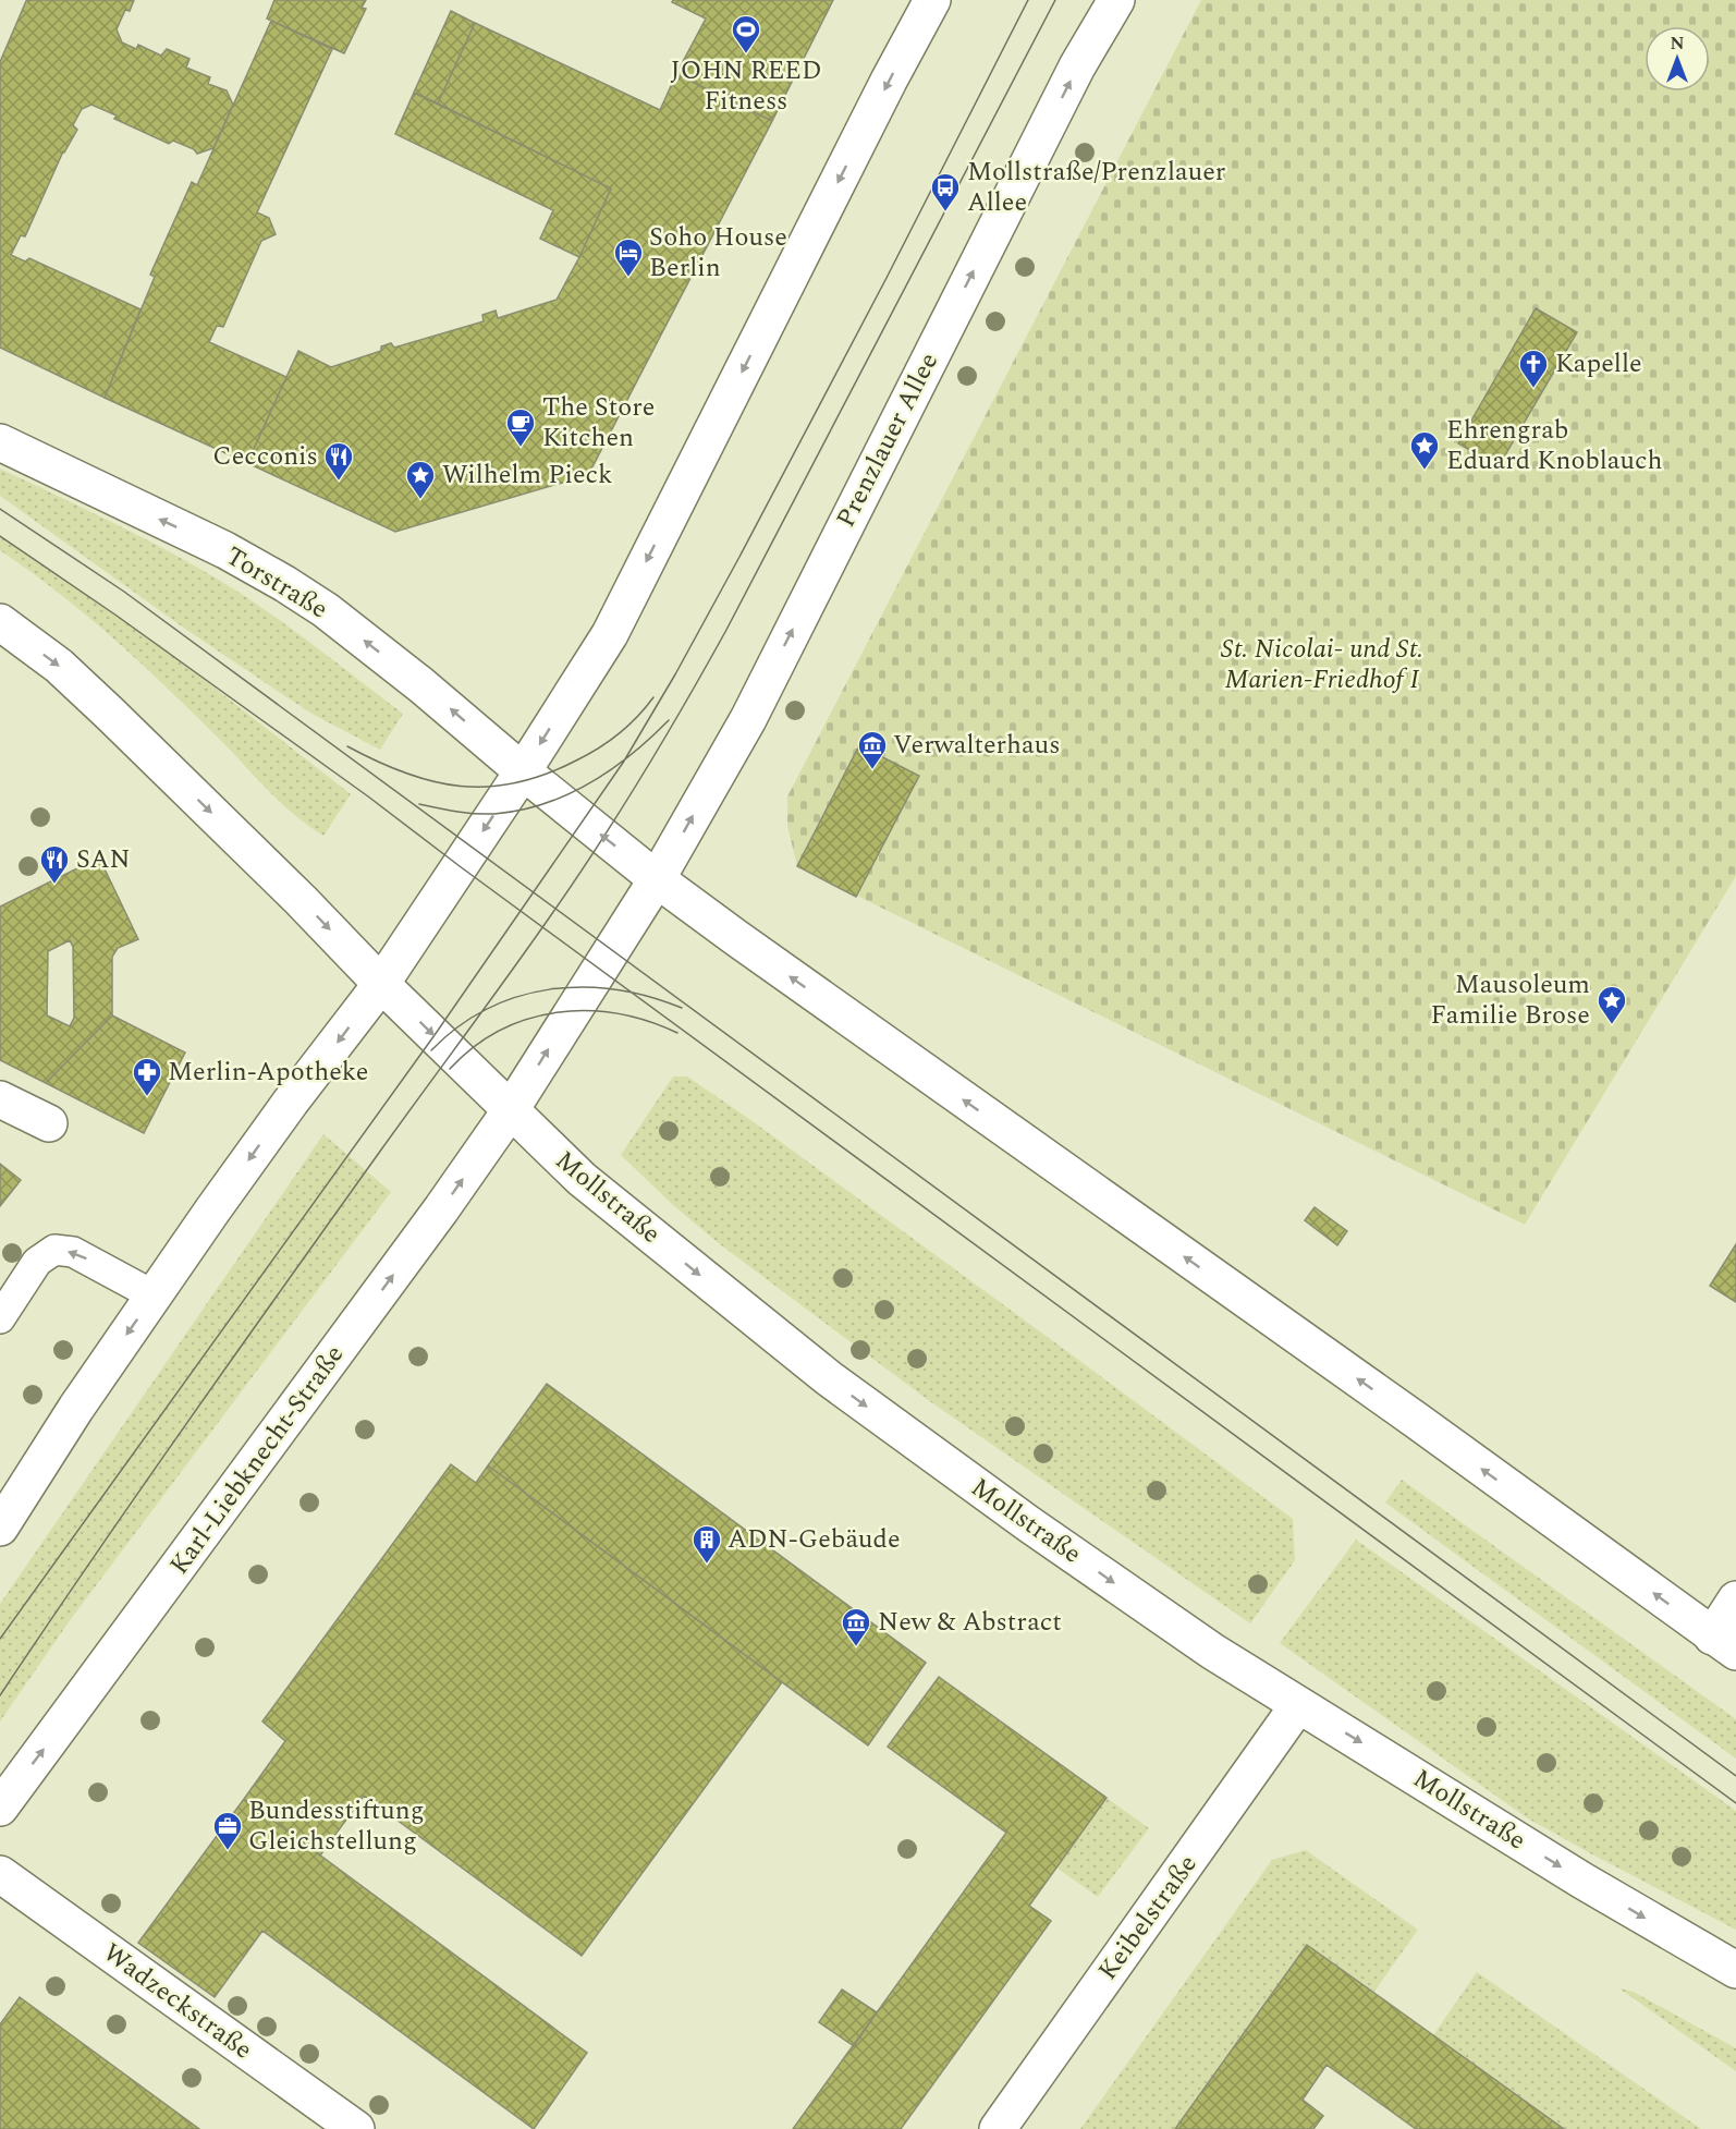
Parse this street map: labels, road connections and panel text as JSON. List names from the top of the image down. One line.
{"streets":{"main road":["Prenzlauer Allee","Torstraße","Mollstraße","Karl-Liebknecht-Straße","Keibelstraße","Wadzeckstraße"]},"crossings":[["Prenzlauer Allee","Mollstraße"],["Prenzlauer Allee","Karl-Liebknecht-Straße"],["Mollstraße","Karl-Liebknecht-Straße"],["Mollstraße","Keibelstraße"]],"parks":["St. Nicolai- und St. Marien-Friedhof I"],"places":{"sports":["JOHN REED Fitness"],"bus stop":["Mollstraße/Prenzlauer Allee"],"hotel":["Soho House Berlin"],"church":["Kapelle"],"cafe":["The Store Kitchen"],"place":["Ehrengrab Eduard Knoblauch","Wilhelm Pieck","Mausoleum Familie Brose"],"restaurant":["Cecconis","SAN"],"museum":["Verwalterhaus","New & Abstract"],"pharmacy":["Merlin-Apotheke"],"building":["ADN-Gebäude"],"office":["Bundesstiftung Gleichstellung"]},"north":"top"}
